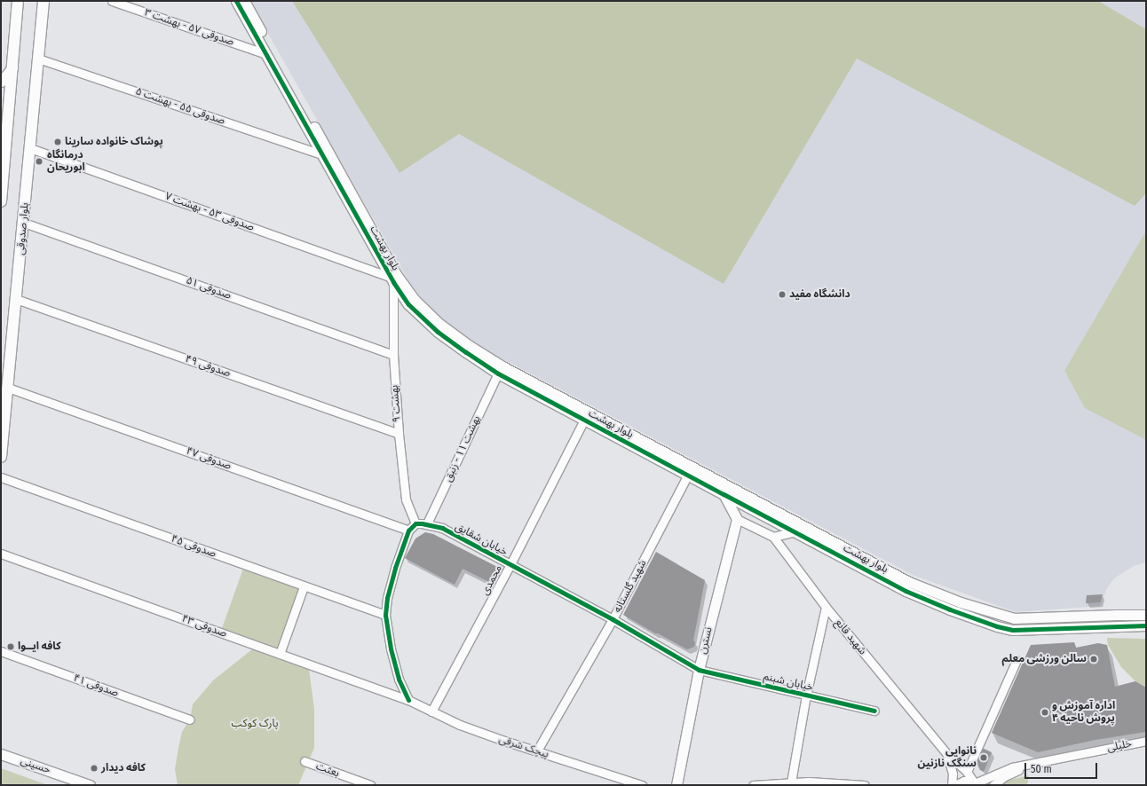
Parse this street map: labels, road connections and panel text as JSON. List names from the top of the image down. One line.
{"streets":{"main road":["بلوار صدوقی"],"street":["صدوقی ۵۷ - بهشت ۳","صدوقی ۵۵ - بهشت ۵","صدوقی ۵۳ - بهشت ۷","بلوار بهشت","صدوقی ۵۱","صدوقی ۴۹","بهشت ۹","بهشت ۱۱ - زنبق","صدوقی ۴۷","خیابان شقایق","صدوقی ۴۵","محمدی","شهید گلستانه","صدوقی ۴۳","شهید قانع","نسترن","خیابان شبنم","صدوقی ۴۱","خلیلی","پیچک شرقی","حسینی","بعثت"]},"crossings":[["صدوقی ۵۷ - بهشت ۳","بلوار بهشت"],["صدوقی ۵۵ - بهشت ۵","بلوار صدوقی"],["صدوقی ۵۵ - بهشت ۵","بلوار بهشت"],["صدوقی ۵۳ - بهشت ۷","بلوار صدوقی"],["صدوقی ۵۳ - بهشت ۷","بلوار بهشت"],["صدوقی ۵۳ - بهشت ۷","بهشت ۹"],["بلوار صدوقی","صدوقی ۵۱"],["بلوار صدوقی","صدوقی ۴۹"],["بلوار صدوقی","صدوقی ۴۷"],["بلوار بهشت","بهشت ۹"],["بلوار بهشت","بهشت ۱۱ - زنبق"],["بلوار بهشت","محمدی"],["بلوار بهشت","شهید گلستانه"],["صدوقی ۵۱","بهشت ۹"],["صدوقی ۴۹","بهشت ۹"],["بهشت ۹","خیابان شقایق"],["بهشت ۱۱ - زنبق","خیابان شقایق"],["خیابان شقایق","محمدی"],["خیابان شقایق","شهید گلستانه"],["خیابان شقایق","نسترن"],["خیابان شقایق","خیابان شبنم"],["محمدی","پیچک شرقی"],["شهید گلستانه","پیچک شرقی"],["صدوقی ۴۳","پیچک شرقی"],["نسترن","خیابان شبنم"]],"parks":["پارک کوکب"],"places":["پوشاک خانواده سارینا","درمانگاه ابوریحان","دانشگاه مفید","کافه ایــوا","سالن ورزشی معلم","اداره آموزش و پروش ناحیه ۴","نانوایی سنگک نازنین","کافه دیدار"],"scale_bar":"50 m"}
